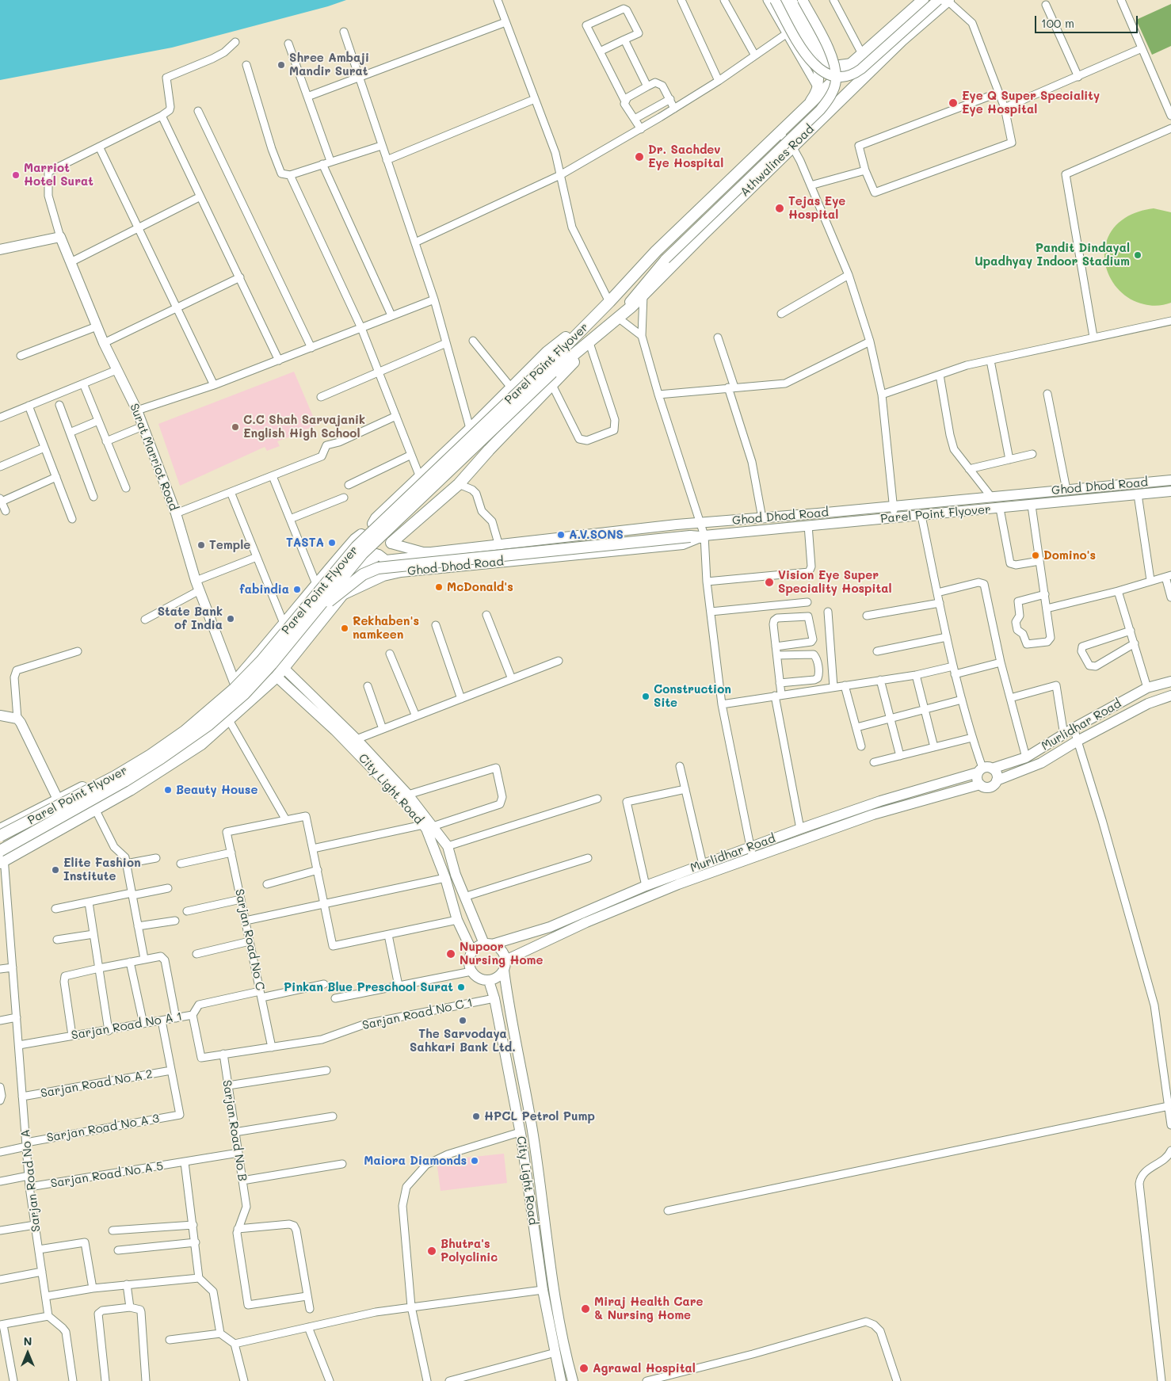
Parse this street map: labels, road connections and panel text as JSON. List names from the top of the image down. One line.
{"streets":{"main road":["Athwalines Road","Parel Point Flyover","Surat Marriot Road","Ghod Dhod Road","Murlidhar Road","City Light Road"],"street":["Sarjan Road No C","Sarjan Road No C 1","Sarjan Road No A 1","Sarjan Road No A 2","Sarjan Road No A 3","Sarjan Road No B","Sarjan Road No A 5","Sarjan Road No A"]},"crossings":[["Athwalines Road","Parel Point Flyover"],["Parel Point Flyover","Ghod Dhod Road"],["Parel Point Flyover","Sarjan Road No A"],["Murlidhar Road","City Light Road"],["City Light Road","Sarjan Road No C 1"],["Sarjan Road No C","Sarjan Road No C 1"],["Sarjan Road No C 1","Sarjan Road No A 1"],["Sarjan Road No C 1","Sarjan Road No B"],["Sarjan Road No A 1","Sarjan Road No A"],["Sarjan Road No A 2","Sarjan Road No A 3"],["Sarjan Road No A 2","Sarjan Road No A"],["Sarjan Road No A 3","Sarjan Road No A"],["Sarjan Road No B","Sarjan Road No A 5"],["Sarjan Road No A 5","Sarjan Road No A"]],"places":["Shree Ambaji Mandir Surat","Eye Q Super Speciality Eye Hospital","Dr. Sachdev Eye Hospital","Marriot Hotel Surat","Tejas Eye Hospital","Pandit Dindayal Upadhyay Indoor Stadium","C.C Shah Sarvajanik English High School","A.V.SONS","TASTA","Temple","Domino's","Vision Eye Super Speciality Hospital","McDonald's","fabindia","State Bank of India","Rekhaben's namkeen","Construction Site","Beauty House","Elite Fashion Institute","Nupoor Nursing Home","Pinkan Blue Preschool Surat","The Sarvodaya Sahkari Bank Ltd.","HPCL Petrol Pump","Maiora Diamonds","Bhutra's Polyclinic","Miraj Health Care & Nursing Home","Agrawal Hospital"],"scale_bar":"100 m","north":"top"}
